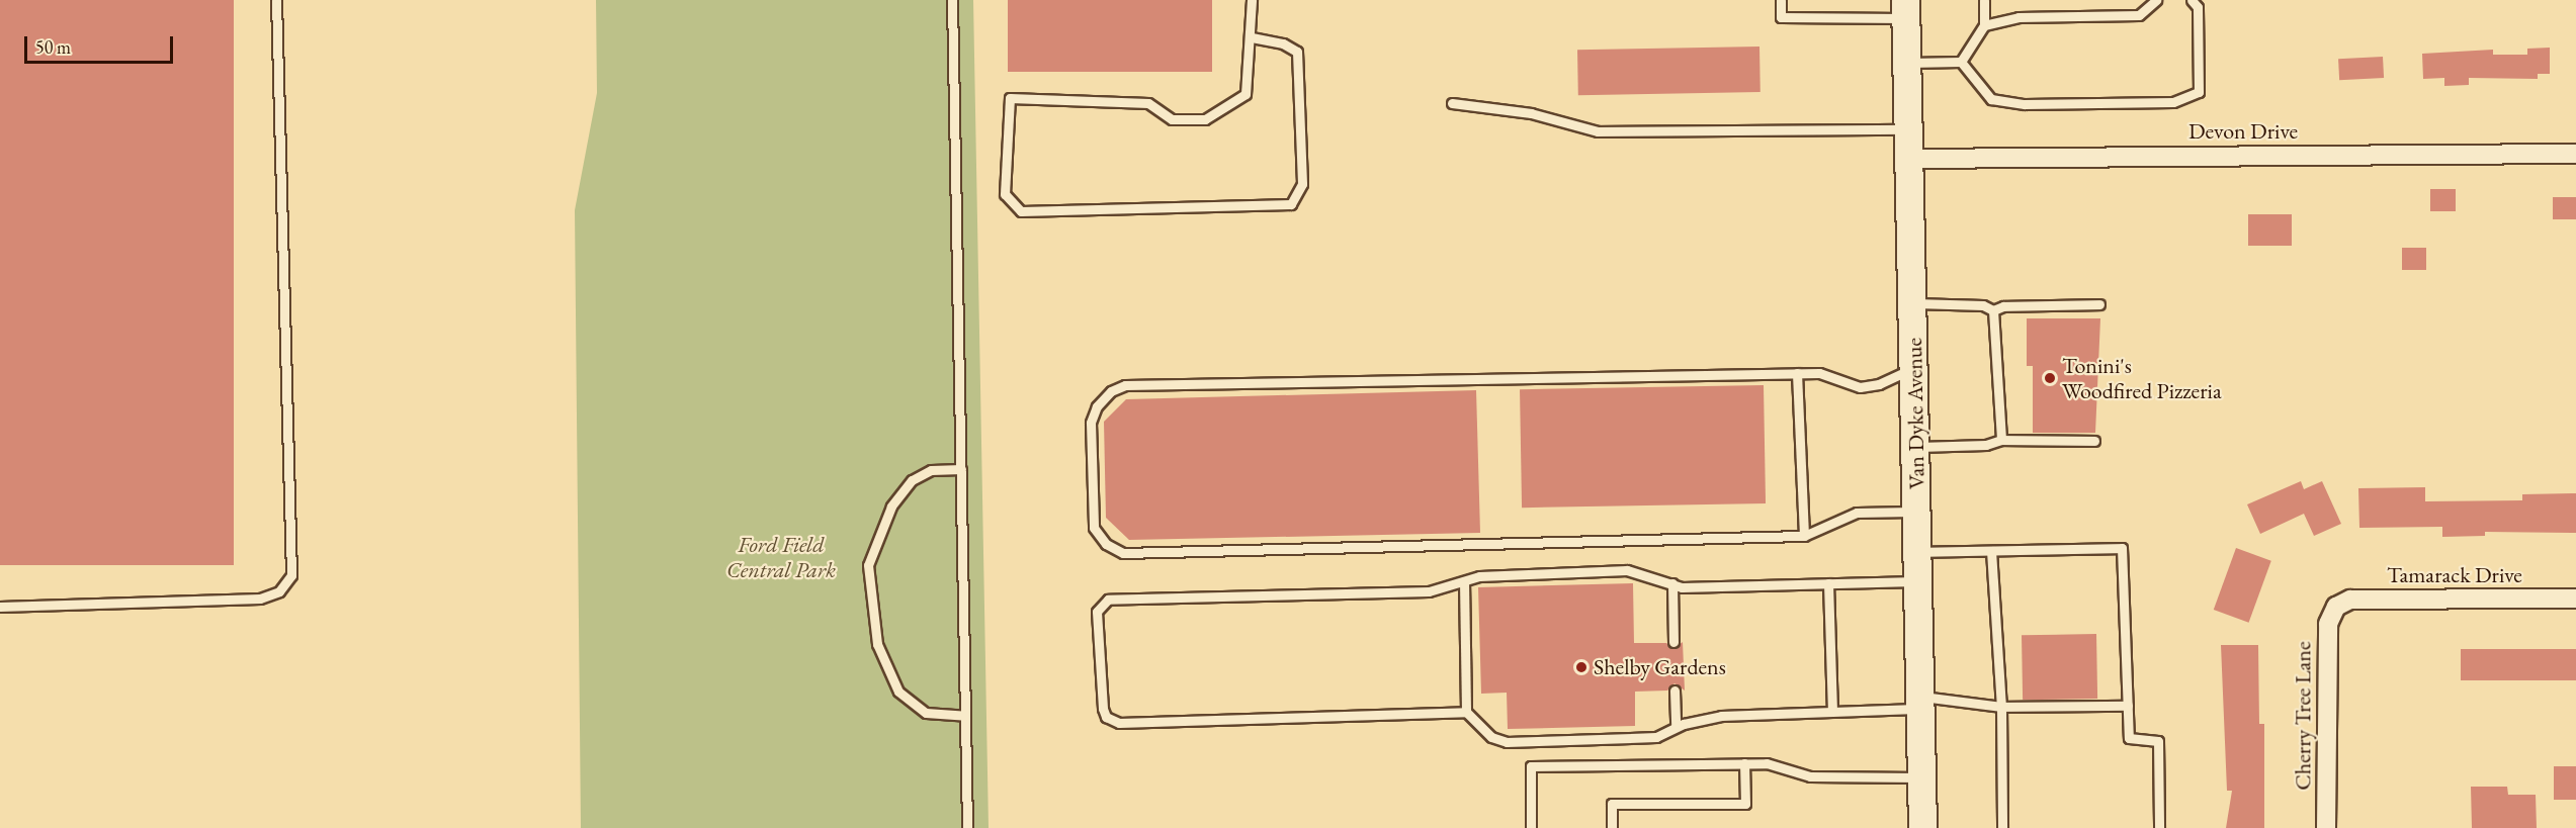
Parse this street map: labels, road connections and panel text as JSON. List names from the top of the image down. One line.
{"streets":{"main road":["Van Dyke Avenue"],"street":["Devon Drive","Tamarack Drive","Cherry Tree Lane"]},"crossings":[["Devon Drive","Van Dyke Avenue"],["Tamarack Drive","Cherry Tree Lane"]],"parks":["Ford Field Central Park"],"places":["Tonini's Woodfired Pizzeria","Shelby Gardens"],"scale_bar":"50 m"}
